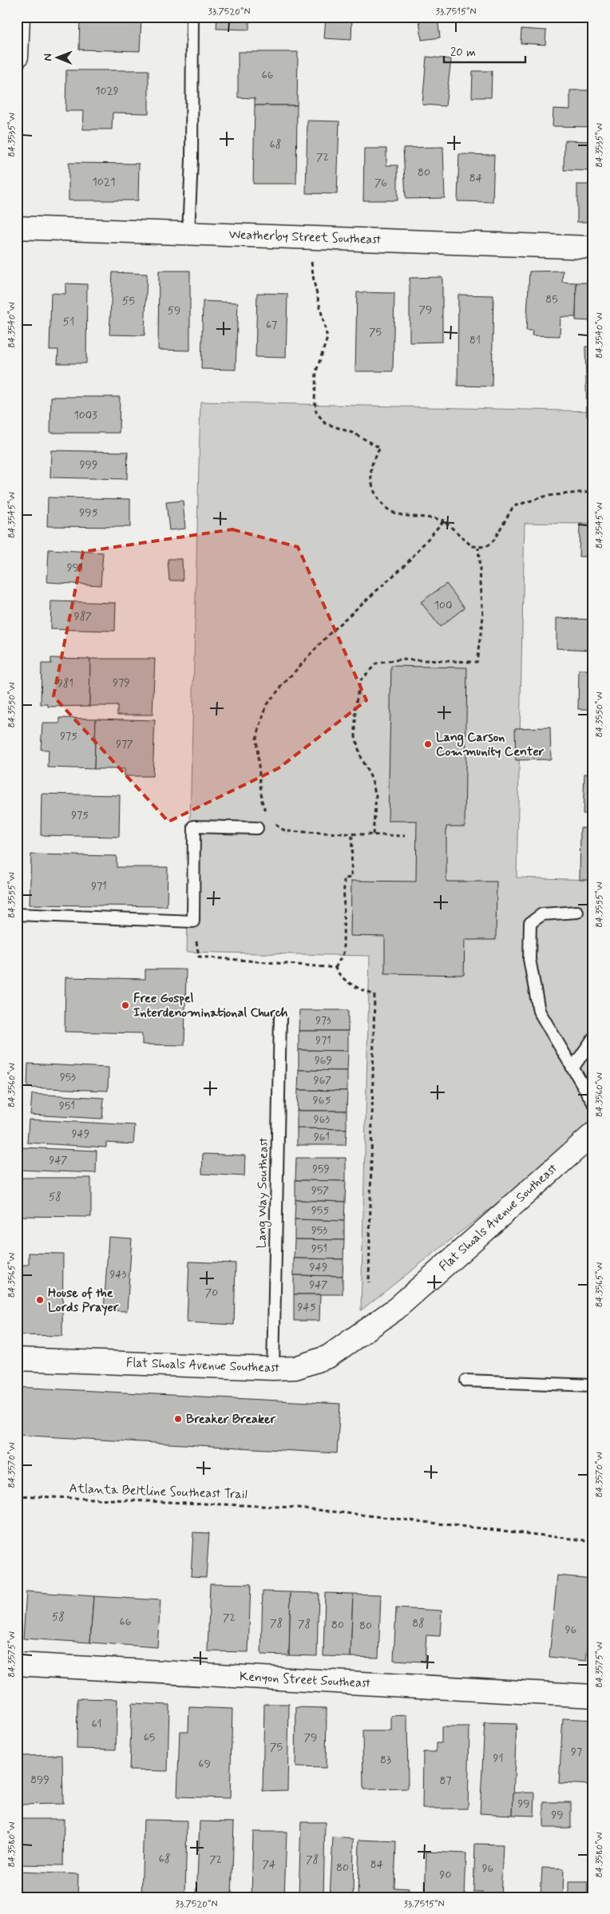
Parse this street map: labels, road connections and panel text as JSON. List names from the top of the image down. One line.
{"streets":{"street":["Weatherby Street Southeast","Flat Shoals Avenue Southeast","Kenyon Street Southeast"],"lane":["Lang Way Southeast"],"path":["Atlanta Beltline Southeast Trail"]},"crossings":[["Lang Way Southeast","Flat Shoals Avenue Southeast"]],"places":["Lang Carson Community Center","Free Gospel Interdenominational Church","House of the Lords Prayer","Breaker Breaker"],"house_numbers":["66","1029","68","72","80","84","1021","76","85","55","79","59","51","67","75","81","1003","999","995","991","100","987","979","981","975","977","975","971","973","971","969","953","967","965","951","963","949","961","947","959","957","58","955","953","951","949","943","947","70","945","58","72","66","78","88","78","80","80","96","61","65","79","75","97","91","83","69","899","87","99","99","68","72","78","74","84","80","96","90"],"scale_bar":"20 m","north":"left","coordinates":["33.7520°N","33.7515°N","84.3535°W","84.3540°W","84.3545°W","84.3550°W","84.3555°W","84.3560°W","84.3565°W","84.3570°W","84.3575°W","84.3580°W"]}
